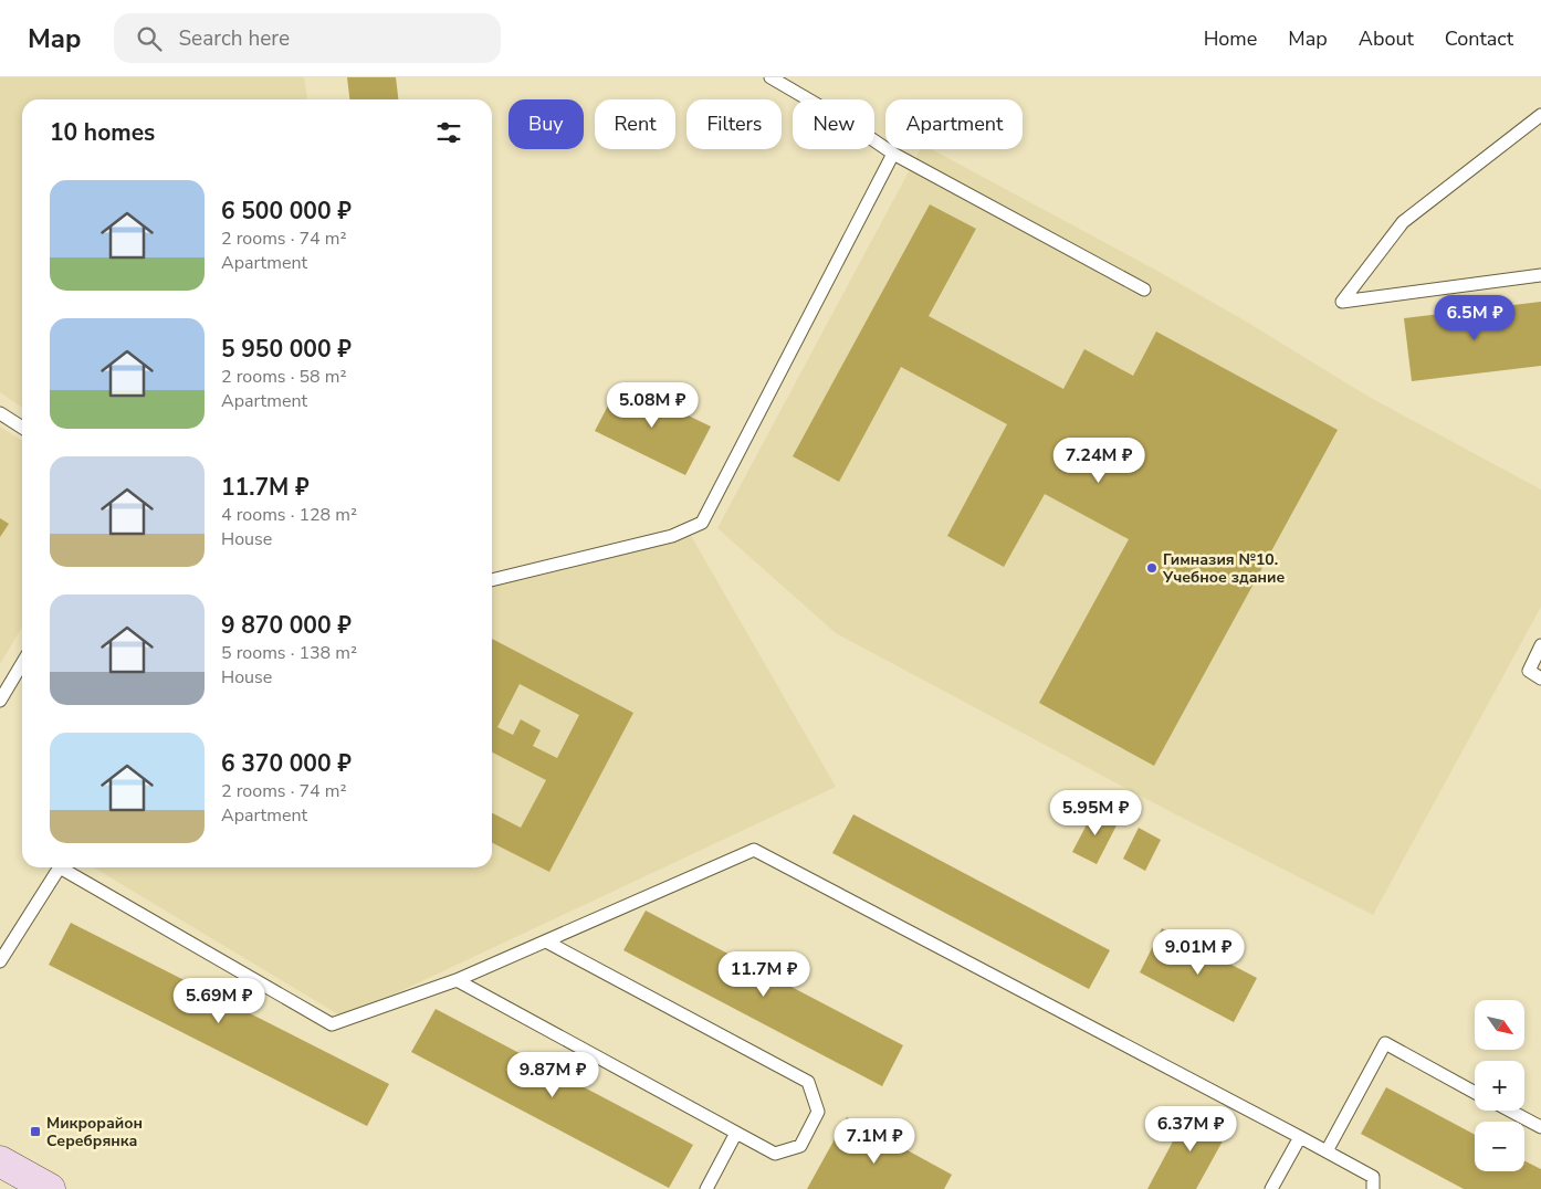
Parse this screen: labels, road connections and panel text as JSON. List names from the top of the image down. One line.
{"places":{"other":["Гимназия №10. Учебное здание"],"transit":["Микрорайон Серебрянка"]},"north":"bottom right","page":{"header":"Map","search":"Search here","nav":["Home","Map","About","Contact"],"chip":["Buy","Rent","Filters","New","Apartment"],"heading":"10 homes","list":[{"name":"6 500 000 ₽","note":"2 rooms · 74 m² · Apartment"},{"name":"5 950 000 ₽","note":"2 rooms · 58 m² · Apartment"},{"name":"11.7M ₽","note":"4 rooms · 128 m² · House"},{"name":"9 870 000 ₽","note":"5 rooms · 138 m² · House"},{"name":"6 370 000 ₽","note":"2 rooms · 74 m² · Apartment"}],"price":["6.5M ₽","5.08M ₽","7.24M ₽","5.95M ₽","9.01M ₽","11.7M ₽","5.69M ₽","9.87M ₽","6.37M ₽","7.1M ₽"],"map_buttons":["+","−"]}}
